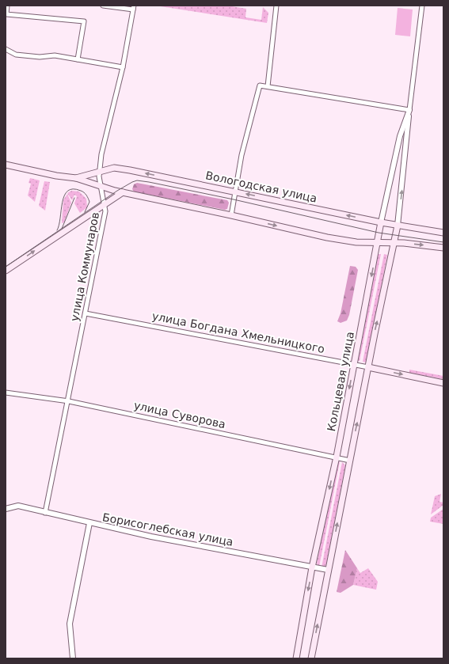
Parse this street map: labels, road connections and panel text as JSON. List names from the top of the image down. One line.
{"streets":{"main road":["Вологодская улица","улица Богдана Хмельницкого","Кольцевая улица"],"street":["улица Коммунаров","улица Суворова","Борисоглебская улица"]},"crossings":[["Вологодская улица","улица Коммунаров"],["Вологодская улица","Кольцевая улица"],["улица Коммунаров","улица Богдана Хмельницкого"],["улица Коммунаров","улица Суворова"],["улица Коммунаров","Борисоглебская улица"],["улица Богдана Хмельницкого","Кольцевая улица"],["Кольцевая улица","улица Суворова"],["Кольцевая улица","Борисоглебская улица"]]}
